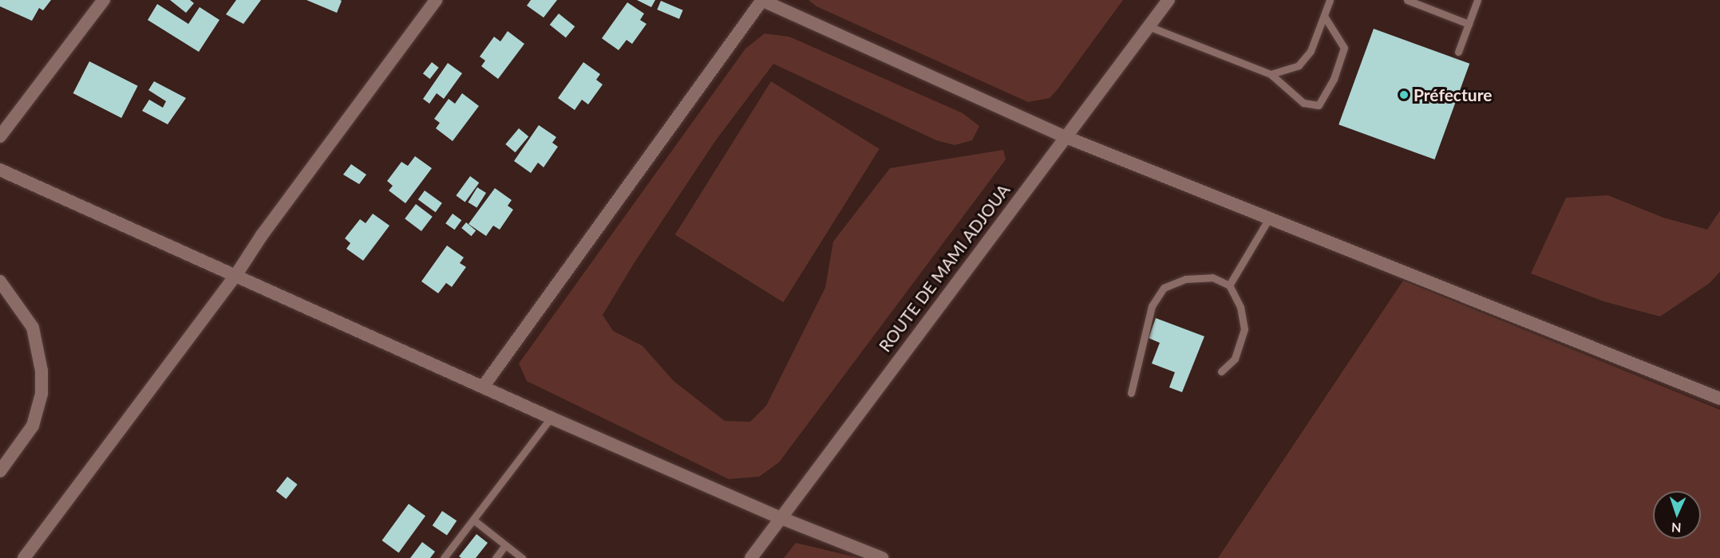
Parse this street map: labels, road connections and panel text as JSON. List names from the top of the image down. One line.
{"streets":{"street":["ROUTE DE MAMI ADJOUA"]},"places":["Préfecture"],"north":"bottom"}
